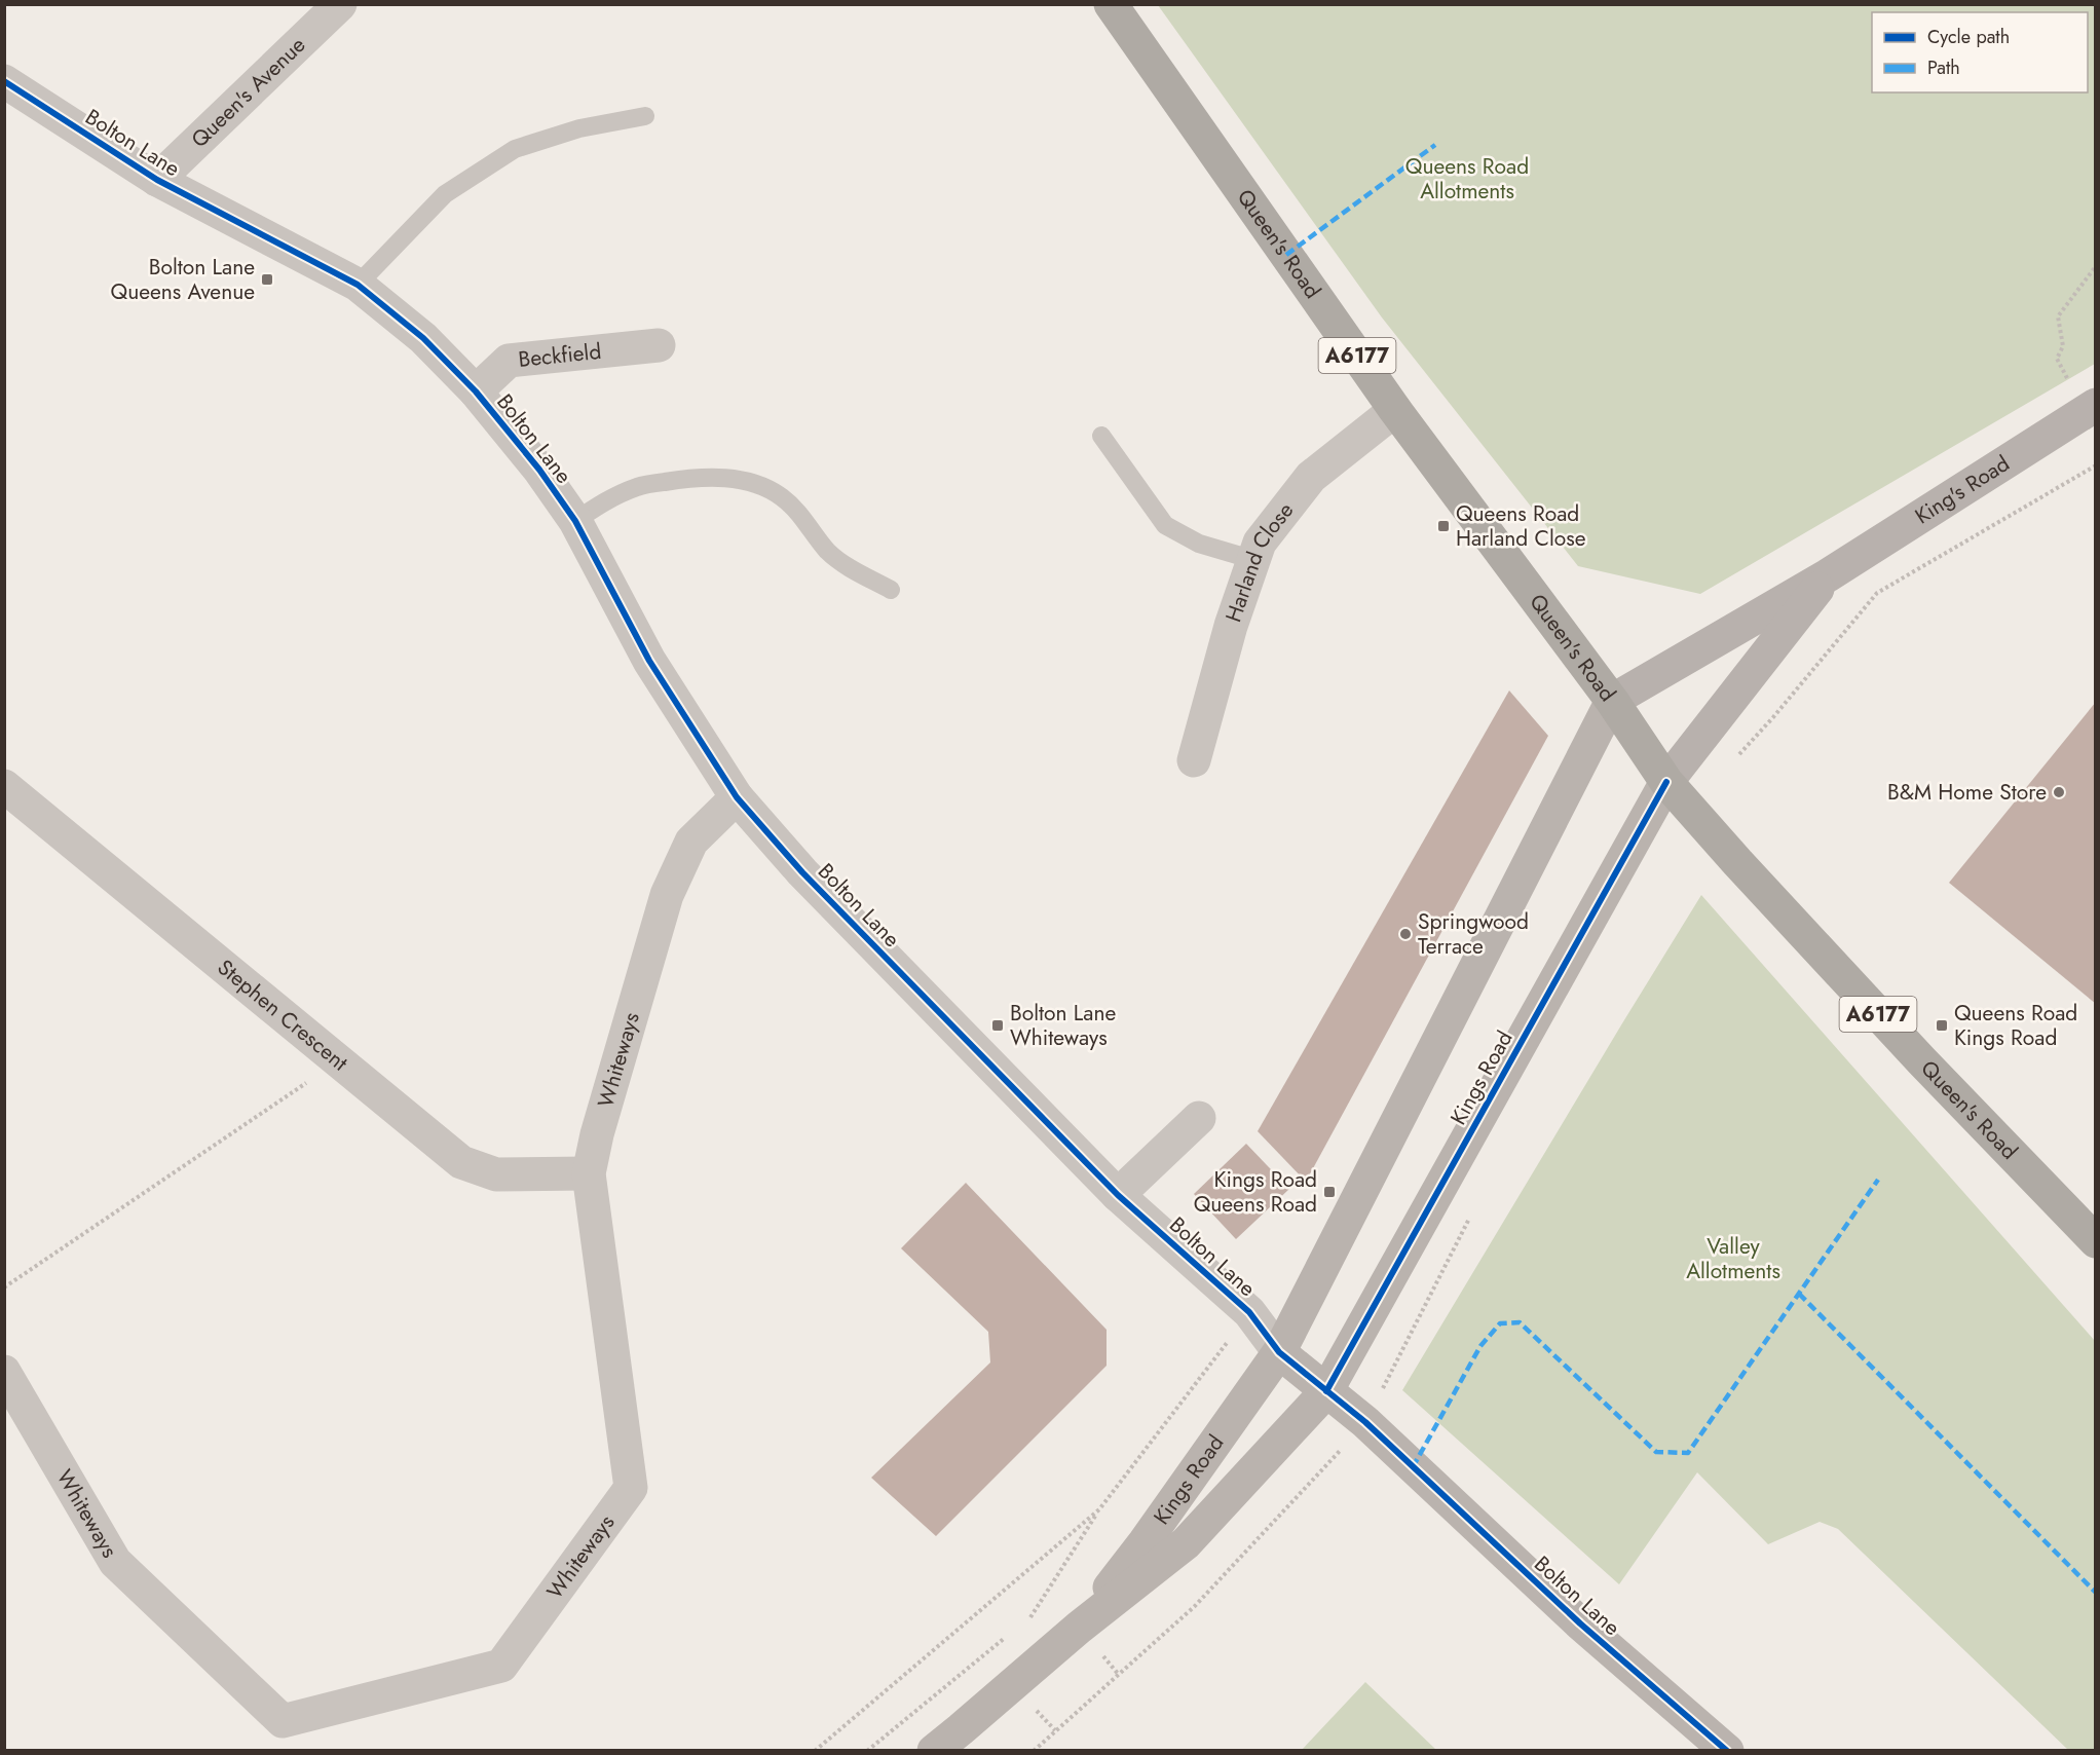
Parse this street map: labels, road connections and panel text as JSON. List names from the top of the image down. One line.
{"streets":{"highway":["Queen's Road","A6177"],"main road":["King's Road"],"street":["Queen's Avenue","Bolton Lane","Beckfield","Harland Close","Stephen Crescent","Whiteways","Kings Road"]},"crossings":[["Queen's Avenue","Bolton Lane"],["Bolton Lane","Beckfield"],["Bolton Lane","Whiteways"],["Bolton Lane","Kings Road"],["Queen's Road","King's Road"],["Queen's Road","Harland Close"],["Queen's Road","Kings Road"],["King's Road","Kings Road"],["Stephen Crescent","Whiteways"]],"parks":["Queens Road Allotments","Valley Allotments"],"places":{"transit":["Bolton Lane Queens Avenue","Queens Road Harland Close","Bolton Lane Whiteways","Queens Road Kings Road","Kings Road Queens Road"],"other":["B&M Home Store","Springwood Terrace"]},"legend":["Cycle path","Path"]}
